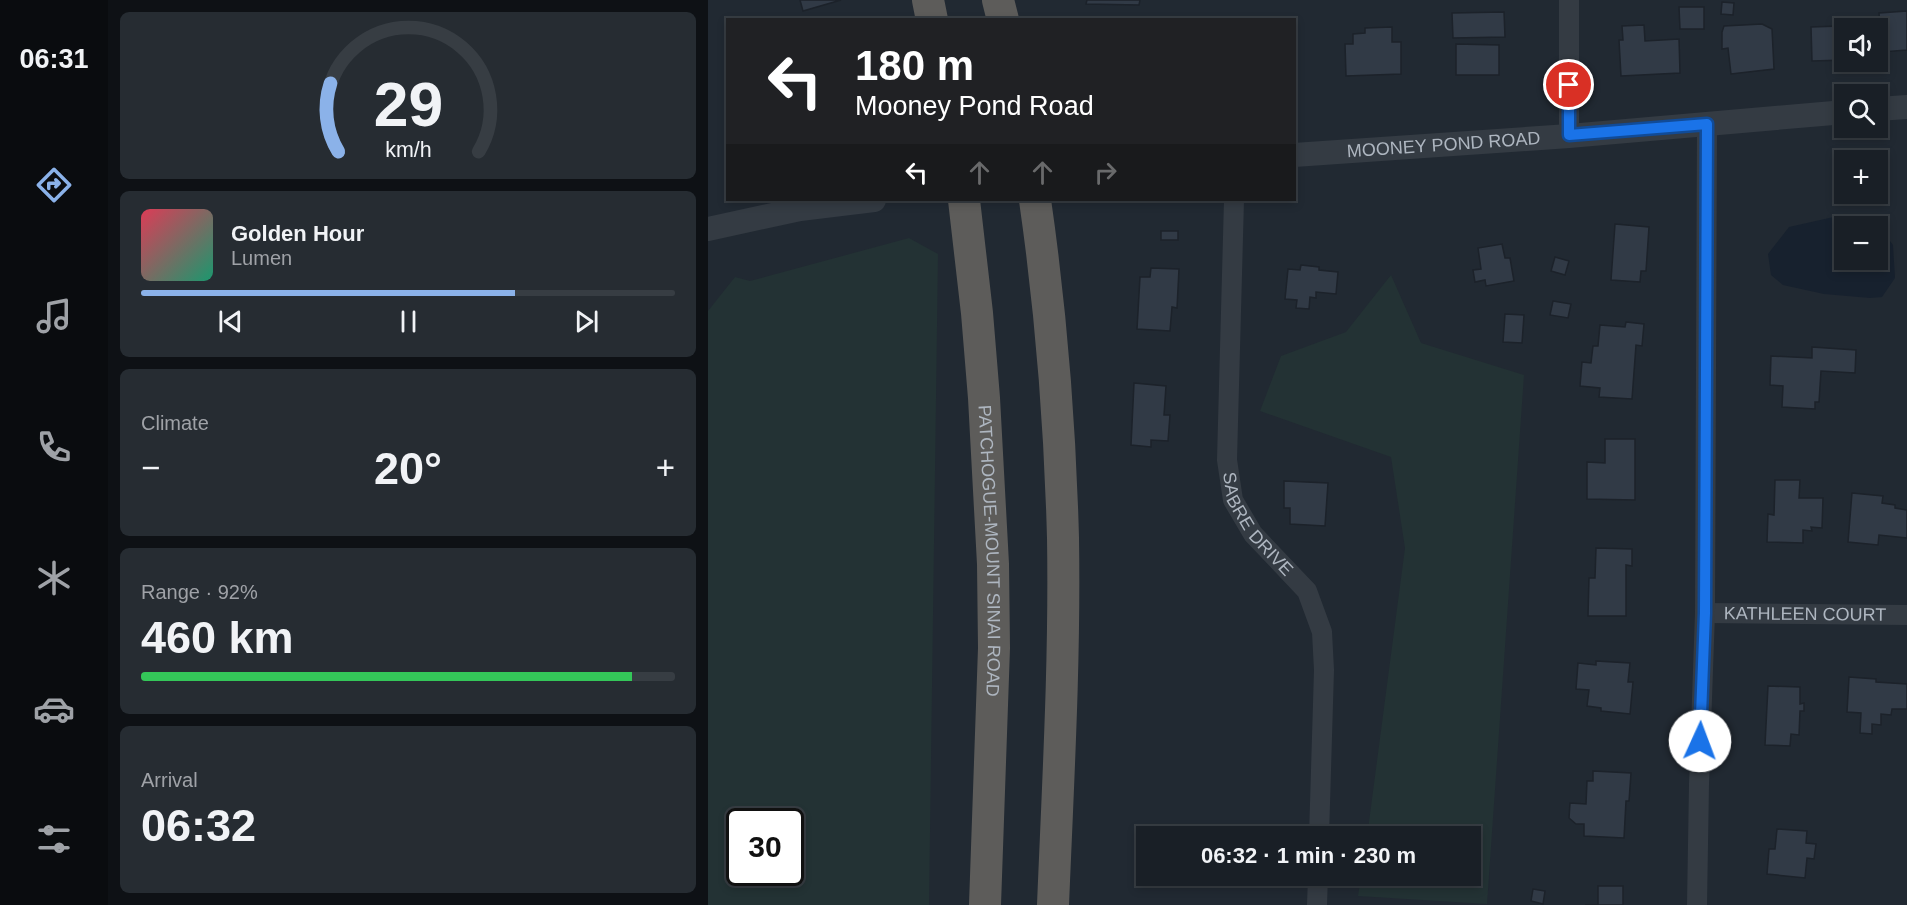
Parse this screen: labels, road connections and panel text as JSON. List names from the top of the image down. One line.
{"streets":{"highway":["PATCHOGUE-MOUNT SINAI ROAD"],"street":["MOONEY POND ROAD","SABRE DRIVE","KATHLEEN COURT"]},"page":{"tabs":"06:31","map_buttons":["+","−"],"turn":["180 m","Mooney Pond Road"],"song":["Golden Hour","Lumen"],"tile":["Climate",["Range · 92%","460 km"],["Arrival","06:32"]],"heat":["−","20°","+"],"limit":"30","trip":"06:32 · 1 min · 230 m","gauge":["29","km/h"]}}
